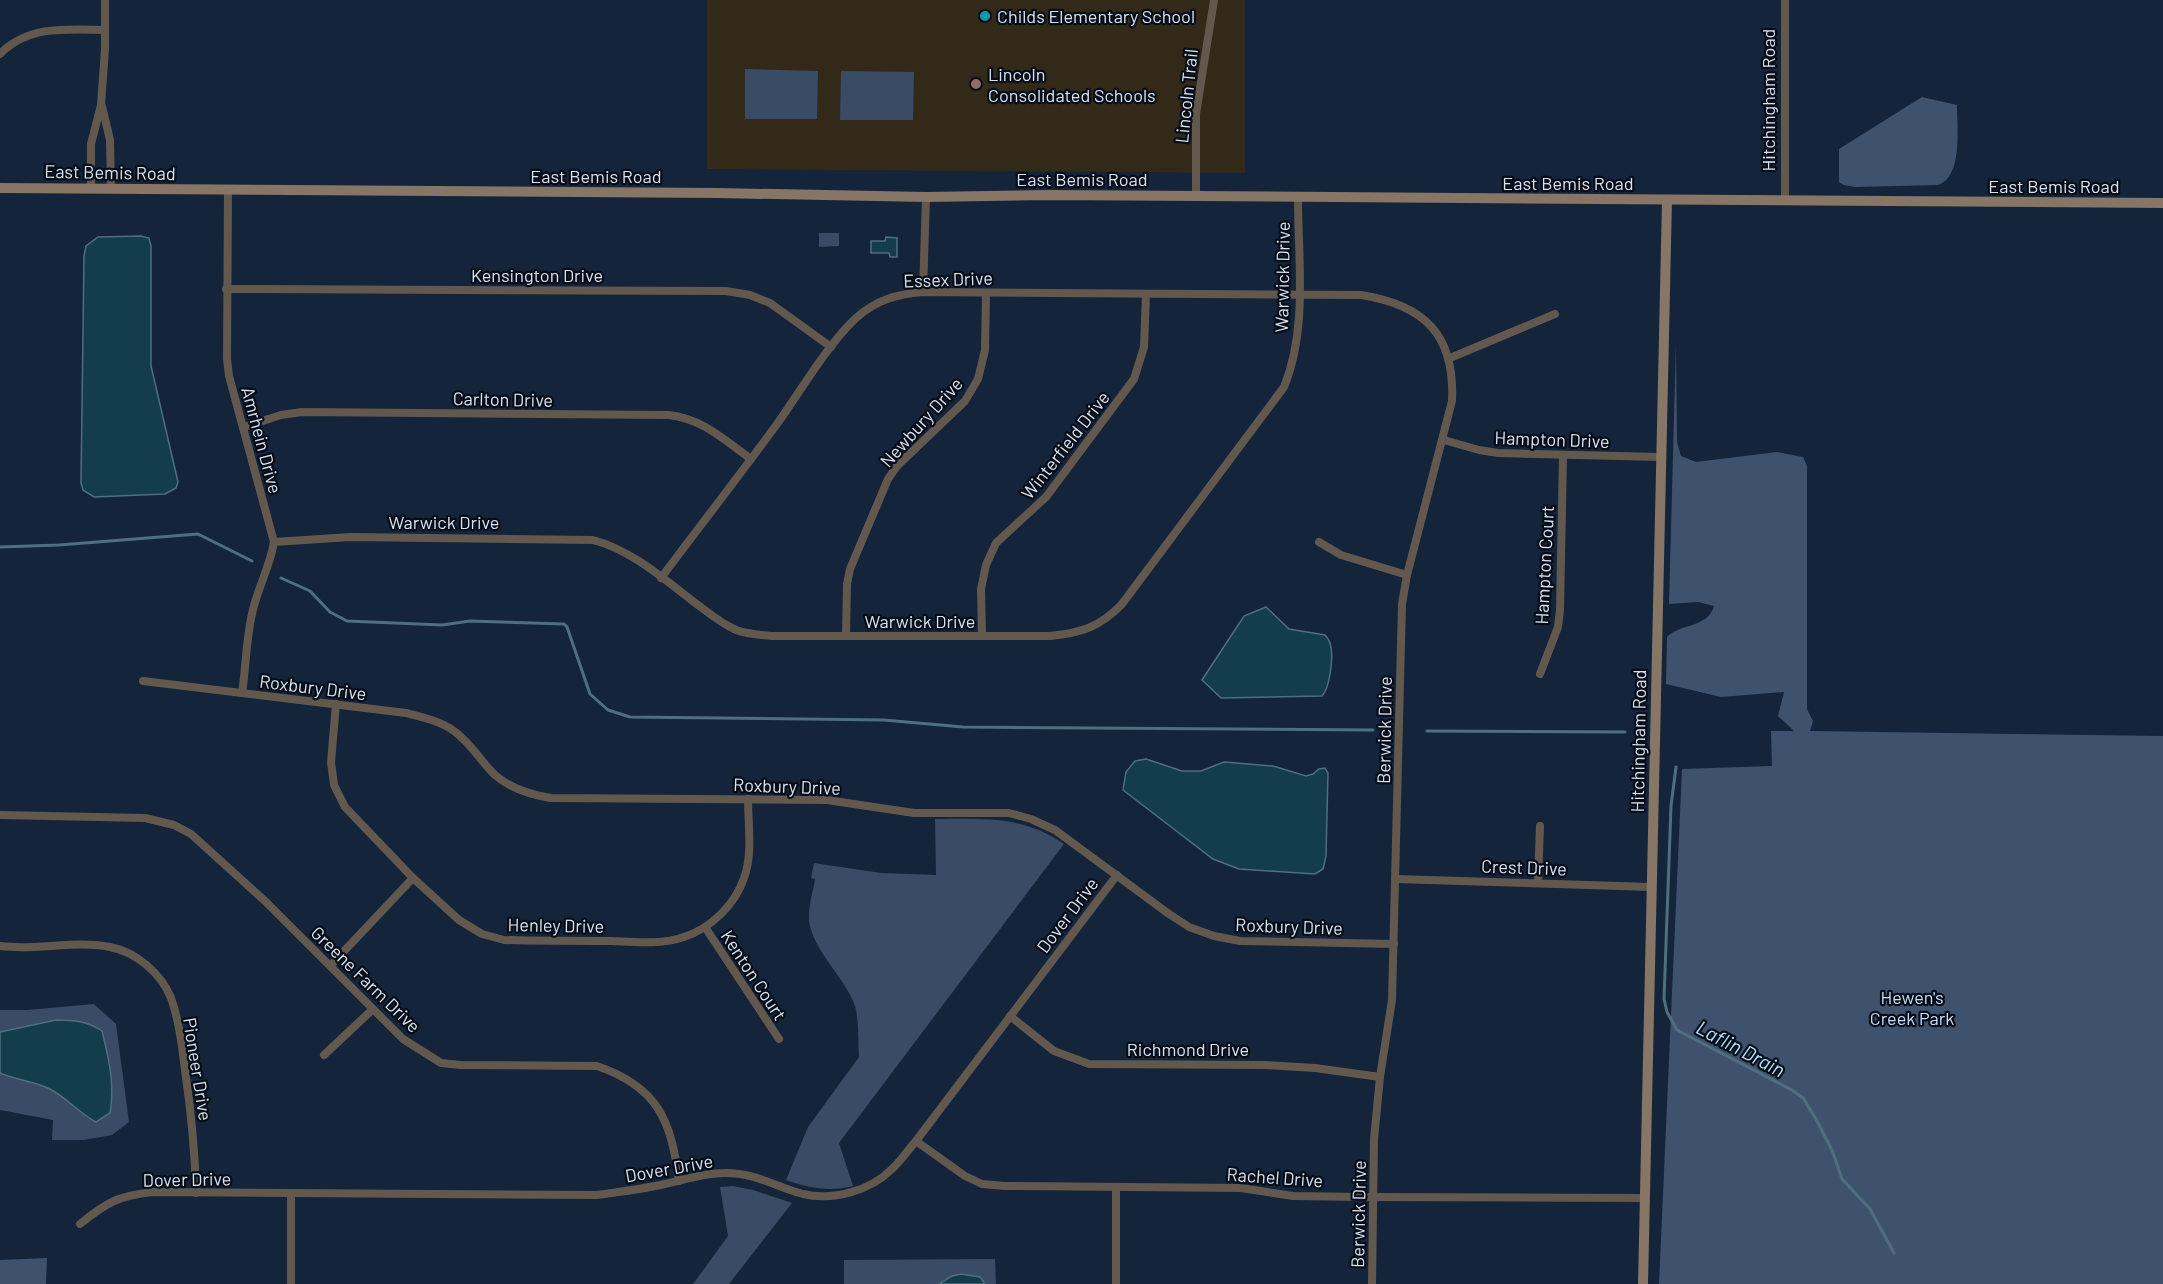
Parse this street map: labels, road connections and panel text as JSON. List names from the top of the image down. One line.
{"streets":{"street":["Lincoln Trail","Hitchingham Road","East Bemis Road","Kensington Drive","Warwick Drive","Essex Drive","Carlton Drive","Newbury Drive","Hampton Drive","Amrhein Drive","Winterfield Drive","Hampton Court","Roxbury Drive","Berwick Drive","Crest Drive","Dover Drive","Henley Drive","Kenton Court","Greene Farm Drive","Richmond Drive","Pioneer Drive","Rachel Drive"]},"crossings":[["Lincoln Trail","East Bemis Road"],["Hitchingham Road","East Bemis Road"],["Hitchingham Road","Hampton Drive"],["Hitchingham Road","Crest Drive"],["Hitchingham Road","Rachel Drive"],["East Bemis Road","Warwick Drive"],["East Bemis Road","Amrhein Drive"],["Kensington Drive","Essex Drive"],["Kensington Drive","Amrhein Drive"],["Warwick Drive","Essex Drive"],["Warwick Drive","Newbury Drive"],["Warwick Drive","Amrhein Drive"],["Warwick Drive","Winterfield Drive"],["Warwick Drive","Berwick Drive"],["Essex Drive","Carlton Drive"],["Essex Drive","Newbury Drive"],["Essex Drive","Winterfield Drive"],["Essex Drive","Berwick Drive"],["Carlton Drive","Amrhein Drive"],["Hampton Drive","Hampton Court"],["Hampton Drive","Berwick Drive"],["Roxbury Drive","Berwick Drive"],["Roxbury Drive","Dover Drive"],["Roxbury Drive","Henley Drive"],["Berwick Drive","Crest Drive"],["Berwick Drive","Richmond Drive"],["Berwick Drive","Rachel Drive"],["Dover Drive","Greene Farm Drive"],["Dover Drive","Richmond Drive"],["Dover Drive","Pioneer Drive"],["Dover Drive","Rachel Drive"],["Henley Drive","Kenton Court"]],"water":["Laflin Drain"],"parks":["Hewen's Creek Park"],"places":["Childs Elementary School","Lincoln Consolidated Schools"]}
